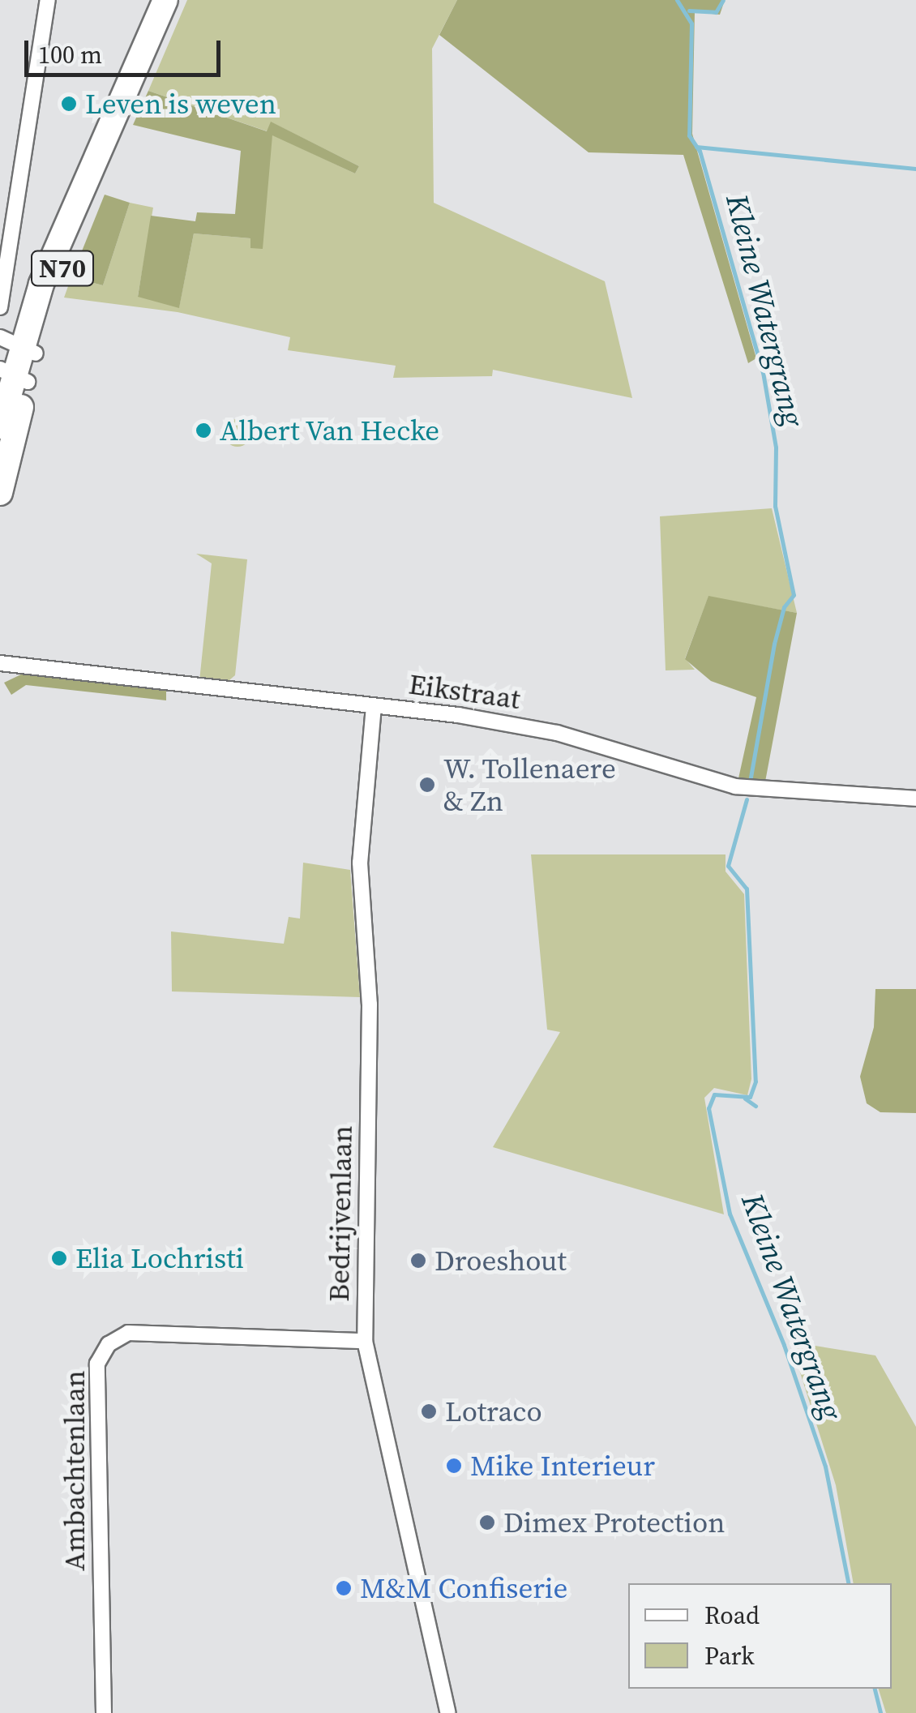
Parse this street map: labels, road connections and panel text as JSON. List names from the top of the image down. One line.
{"streets":{"main road":["N70"],"street":["Eikstraat","Bedrijvenlaan","Ambachtenlaan"]},"crossings":[["Eikstraat","Bedrijvenlaan"],["Bedrijvenlaan","Ambachtenlaan"]],"water":["Kleine Watergrang"],"places":["Leven is weven","Albert Van Hecke","W. Tollenaere & Zn","Elia Lochristi","Droeshout","Lotraco","Mike Interieur","Dimex Protection","M&M Confiserie"],"legend":["Road","Park"],"scale_bar":"100 m"}
